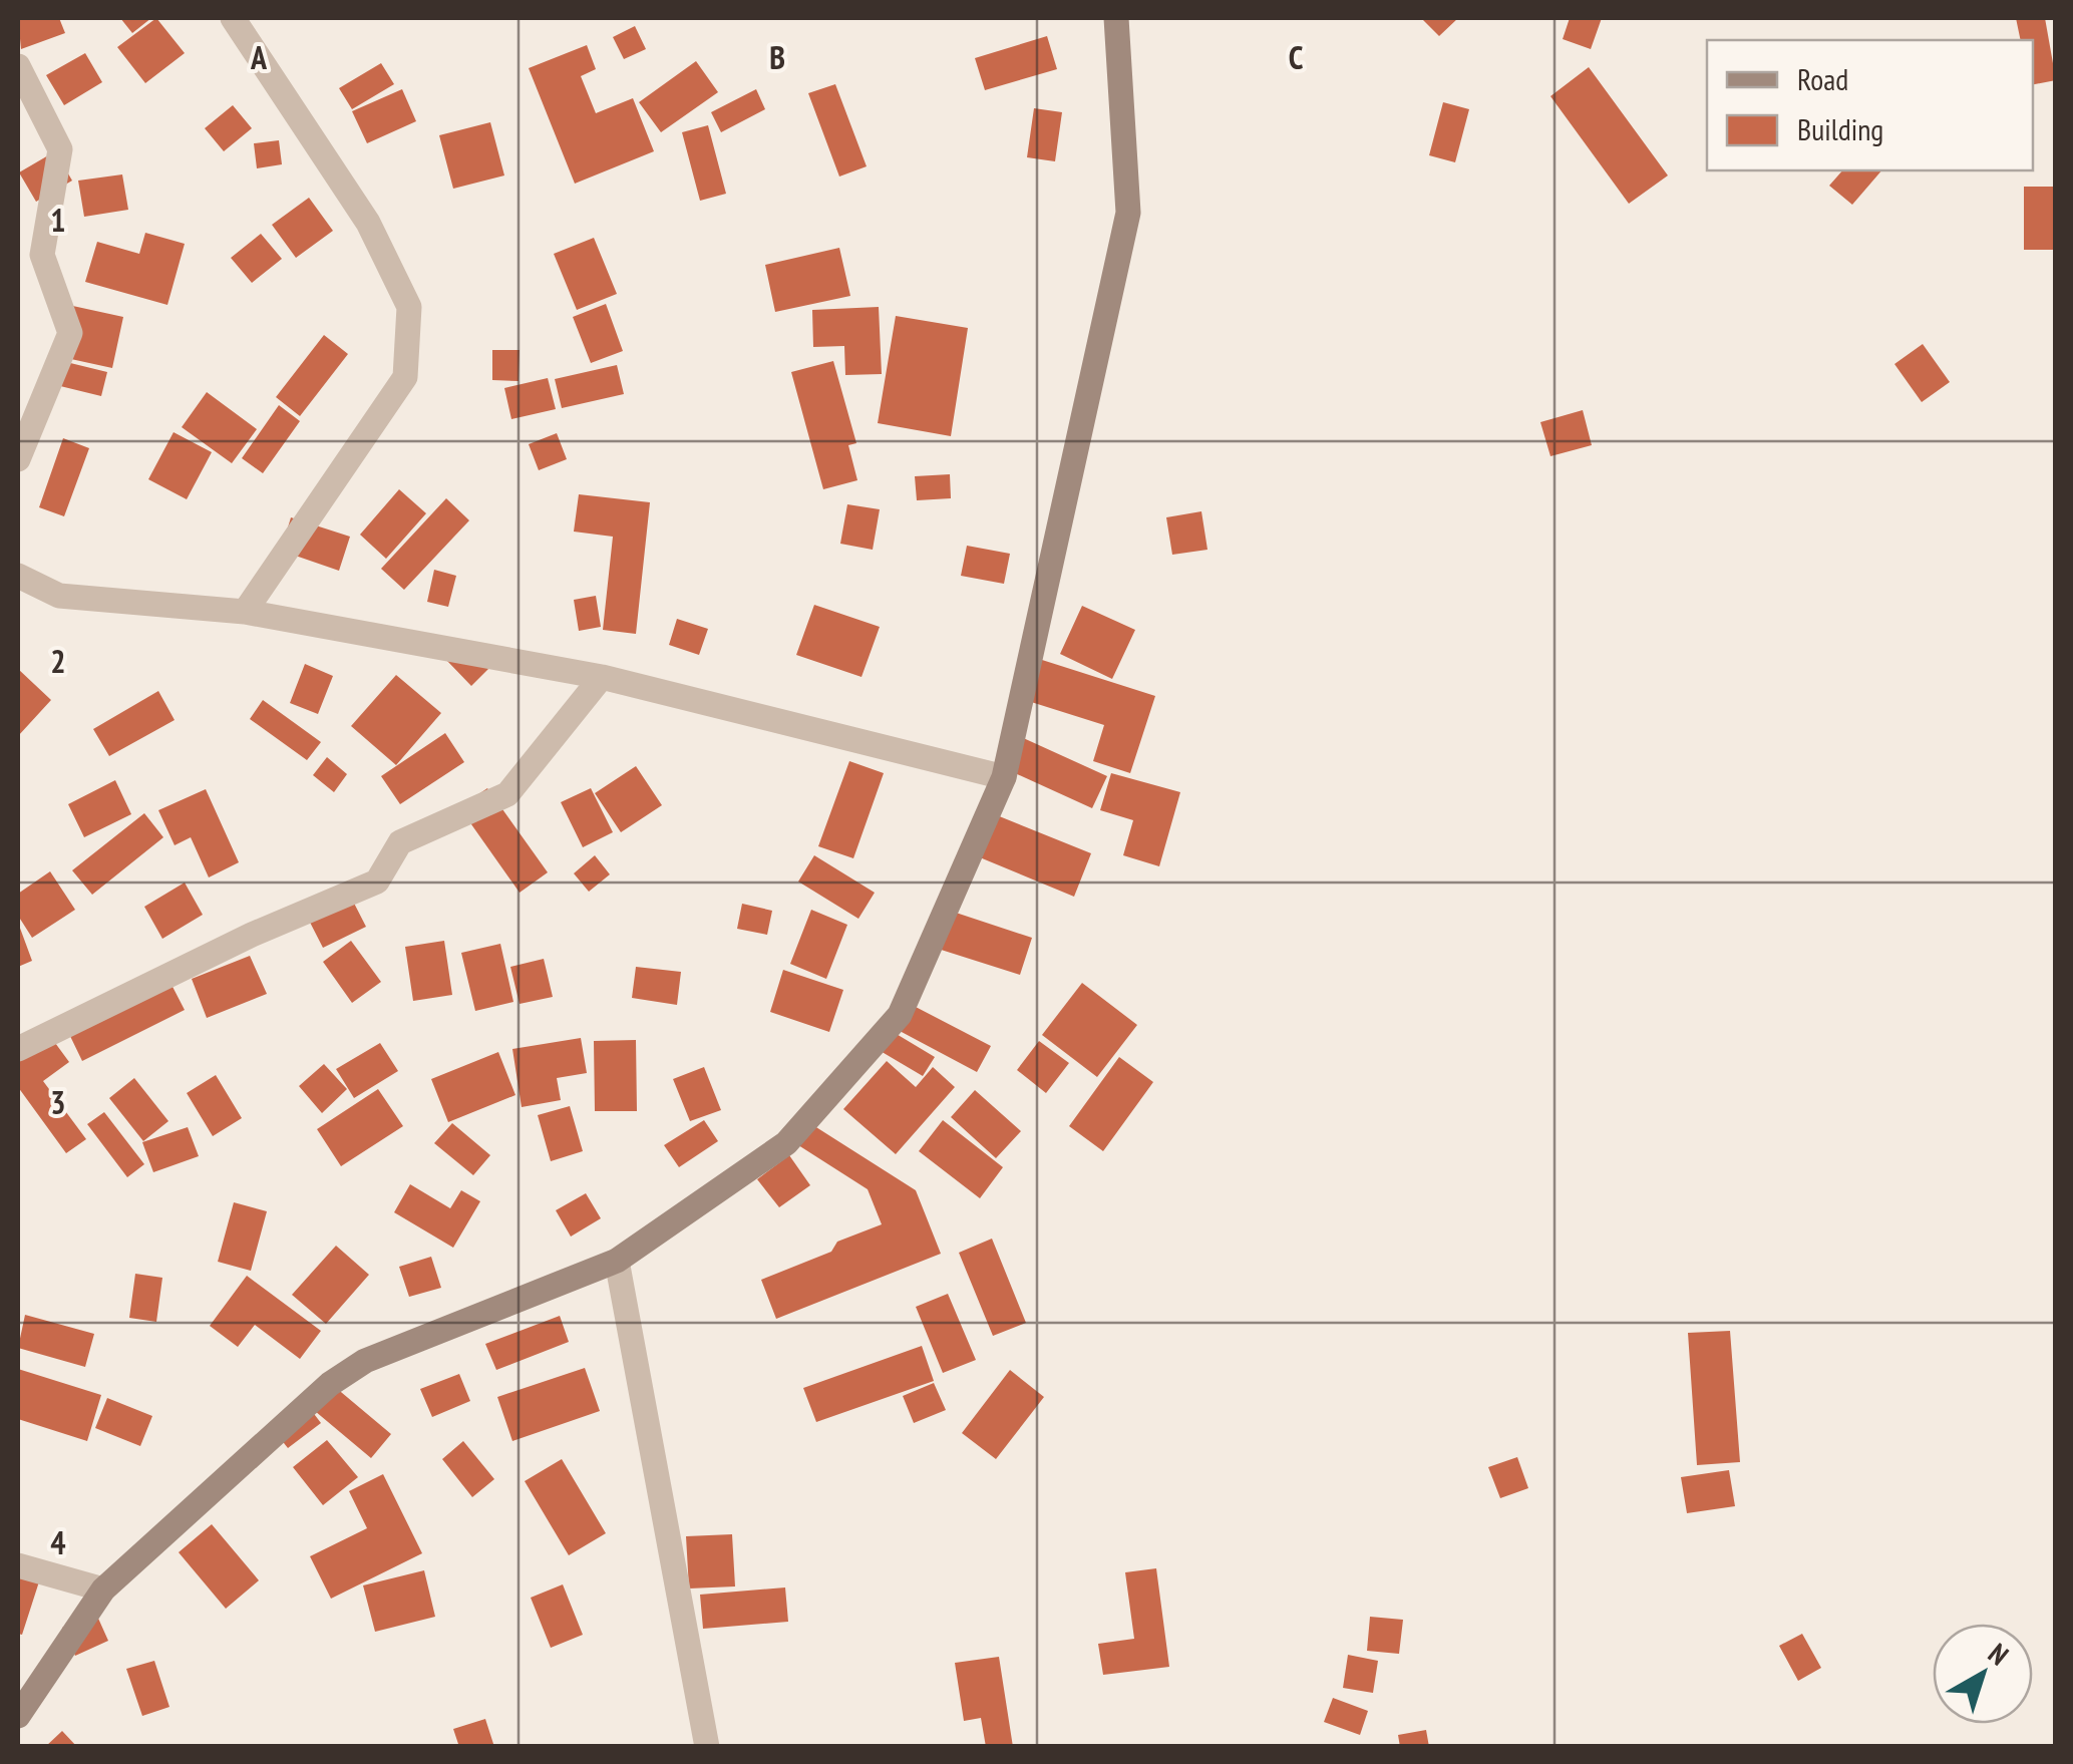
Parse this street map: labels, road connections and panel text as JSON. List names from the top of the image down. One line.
{"legend":["Road","Building"],"north":"top right","grid":{"columns":["A","B","C"],"rows":["1","2","3","4"]}}
